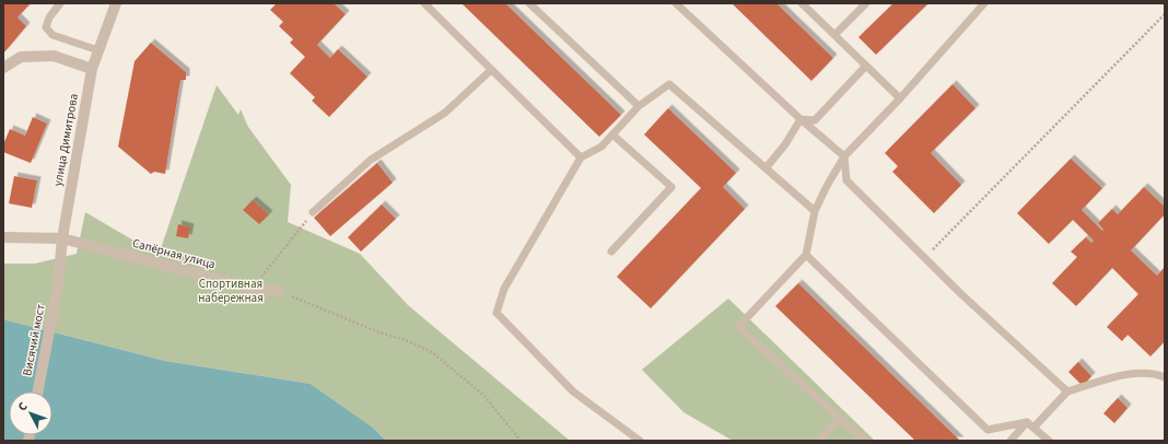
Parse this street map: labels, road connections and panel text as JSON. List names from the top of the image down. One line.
{"streets":{"street":["улица Димитрова","Сапёрная улица","Висячий мост"]},"crossings":[["улица Димитрова","Сапёрная улица"],["улица Димитрова","Висячий мост"]],"parks":["Спортивная набережная"],"north":"top left"}
